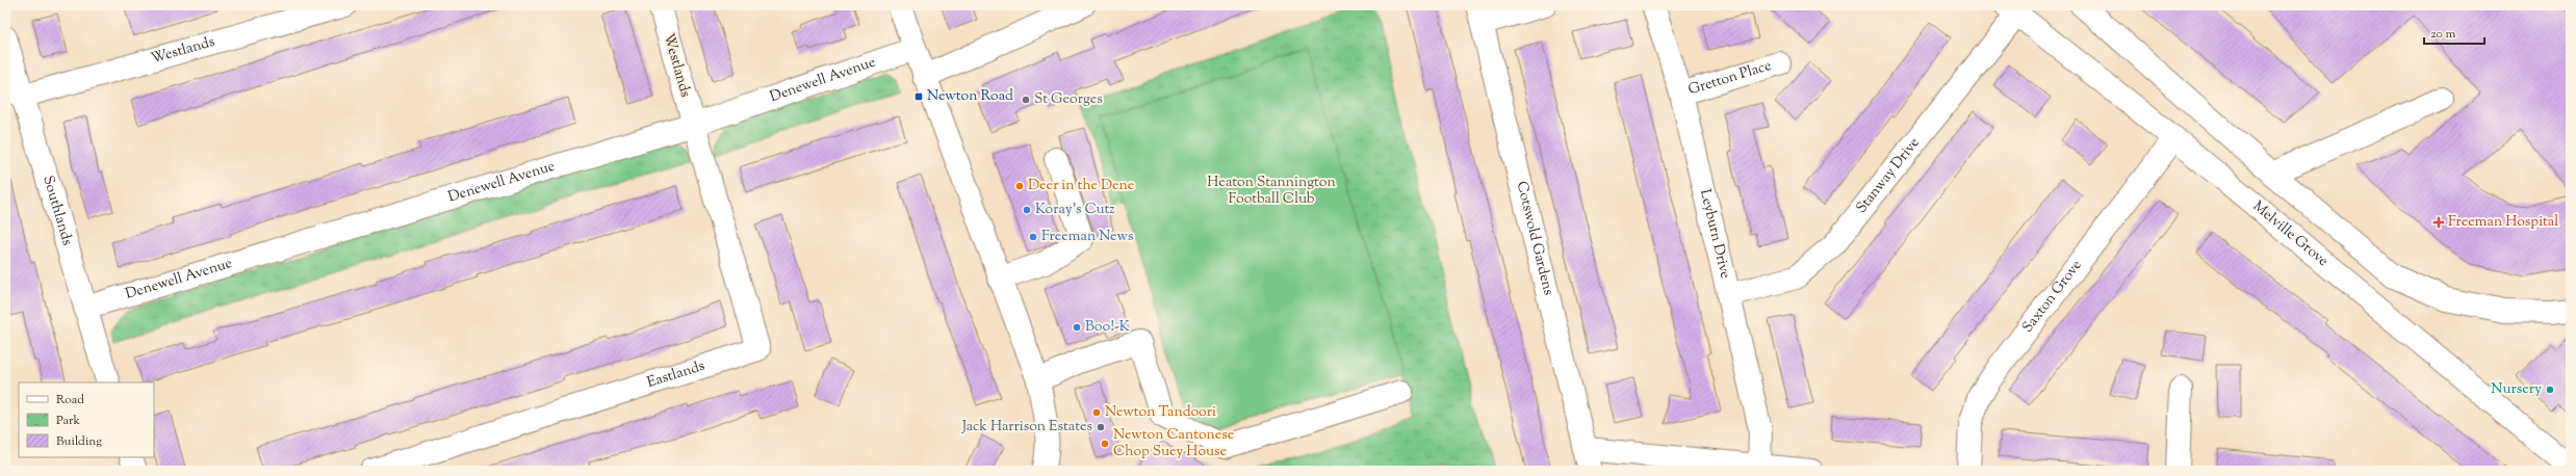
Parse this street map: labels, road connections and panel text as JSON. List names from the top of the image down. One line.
{"streets":{"street":["Westlands","Gretton Place","Denewell Avenue","Stanway Drive","Southlands","Leyburn Drive","Melville Grove","Cotswold Gardens","Saxton Grove","Eastlands"]},"crossings":[["Westlands","Denewell Avenue"],["Westlands","Southlands"],["Westlands","Eastlands"],["Gretton Place","Leyburn Drive"],["Denewell Avenue","Southlands"],["Denewell Avenue","Eastlands"],["Stanway Drive","Leyburn Drive"],["Stanway Drive","Melville Grove"],["Melville Grove","Saxton Grove"]],"parks":["Heaton Stannington Football Club"],"places":{"transit":["Newton Road"],"other":["St Georges","Deer in the Dene","Koray’s Cutz","Freeman News","Boo!-K","Nursery","Newton Tandoori","Jack Harrison Estates","Newton Cantonese Chop Suey House"],"health":["Freeman Hospital"]},"legend":["Road","Park","Building"],"scale_bar":"20 m"}
